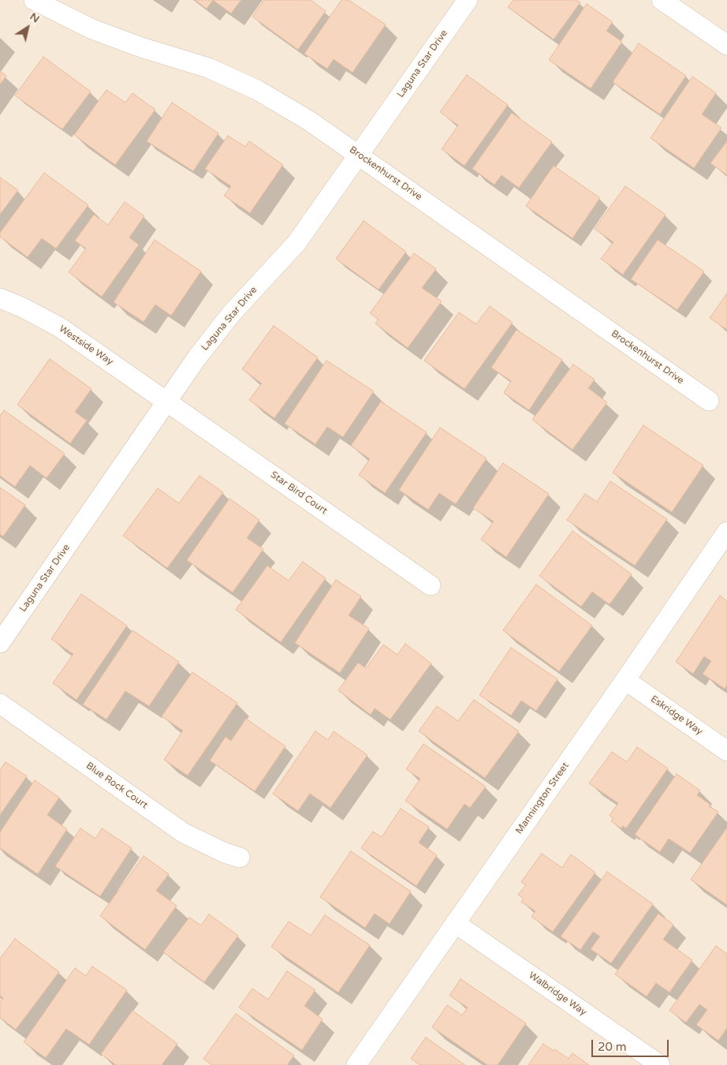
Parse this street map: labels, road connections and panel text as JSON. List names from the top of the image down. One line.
{"streets":{"street":["Laguna Star Drive","Brockenhurst Drive","Westside Way","Star Bird Court","Eskridge Way","Blue Rock Court","Mannington Street","Walbridge Way"]},"crossings":[["Laguna Star Drive","Brockenhurst Drive"],["Laguna Star Drive","Westside Way"],["Laguna Star Drive","Star Bird Court"],["Westside Way","Star Bird Court"],["Eskridge Way","Mannington Street"],["Mannington Street","Walbridge Way"]],"scale_bar":"20 m","north":"top right"}
